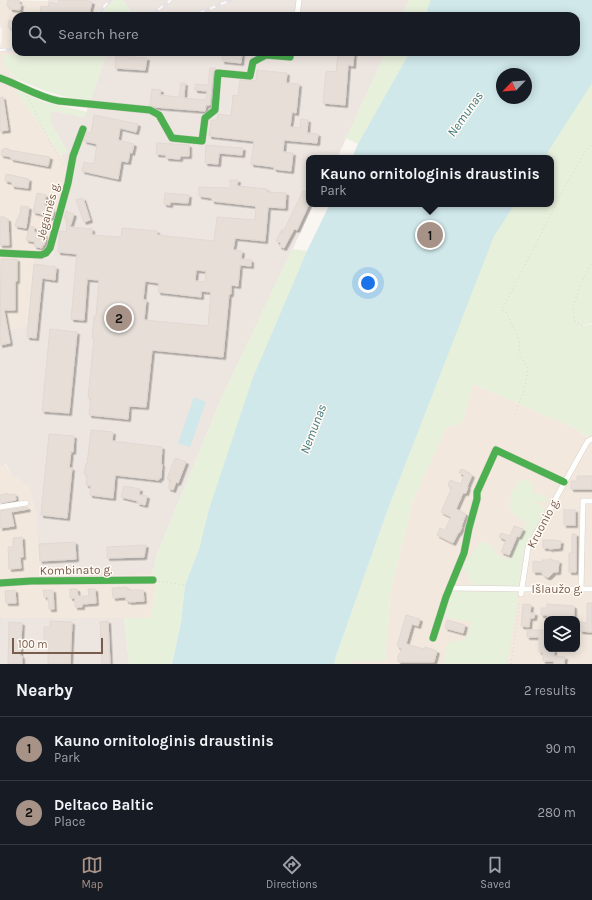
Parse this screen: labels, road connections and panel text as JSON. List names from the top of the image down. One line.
{"streets":{"street":["Jėgainės g.","Kruonio g.","Kombinato g.","Išlaužo g."]},"crossings":[["Kruonio g.","Išlaužo g."]],"water":["Nemunas"],"scale_bar":"100 m","north":"bottom left","page":{"search":"Search here","popup":["Kauno ornitologinis draustinis","Park"],"pins":["1","2"],"scale":"100 m","heading":["Nearby","2 results"],"list":[{"mark":"1","name":"Kauno ornitologinis draustinis","note":"Park","value":"90 m"},{"mark":"2","name":"Deltaco Baltic","note":"Place","value":"280 m"}],"nav":["Map","Directions","Saved"]}}
